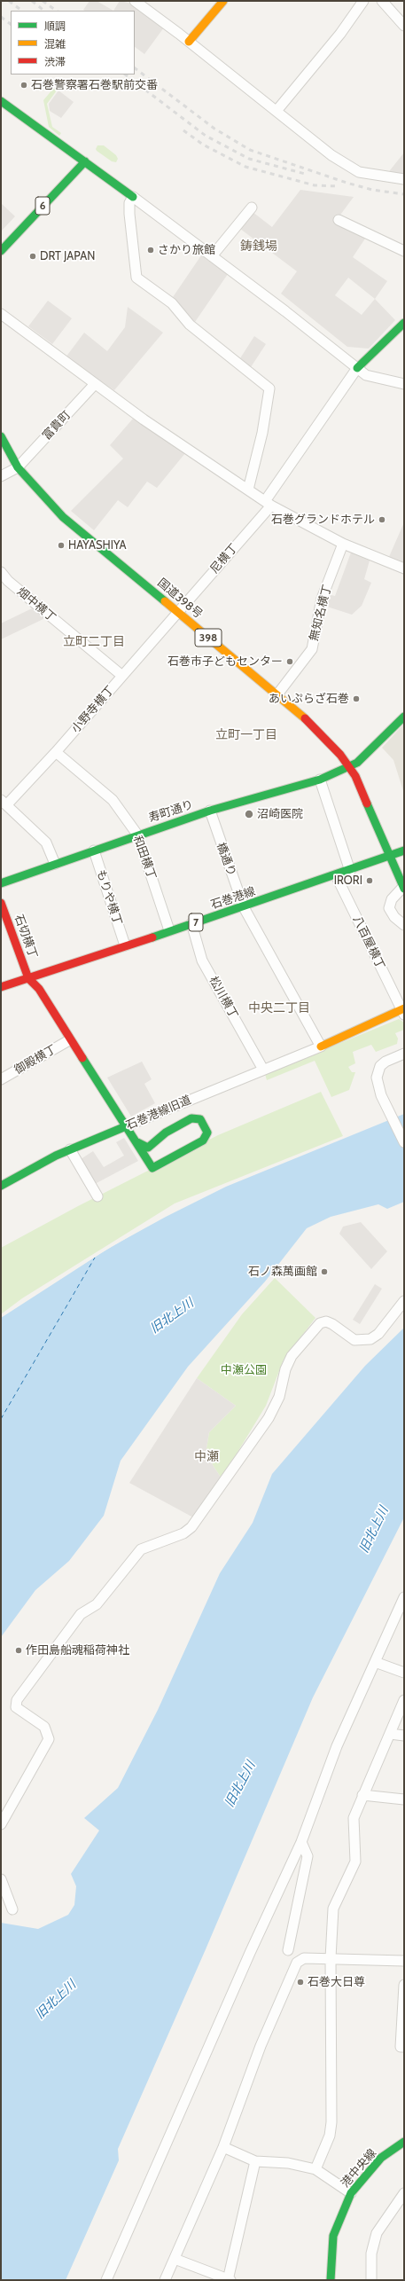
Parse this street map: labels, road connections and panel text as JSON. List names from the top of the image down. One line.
{"streets":{"main road":["6","国道398号","398","寿町通り","石巻港線","7","石切横丁","石巻港線旧道","港中央線"],"street":["富貴町","尼横丁","畑中横丁","無知名横丁","小野寺横丁","和田横丁","橋通り","もりや横丁","八百屋横丁","松川横丁","御殿横丁"]},"crossings":[["富貴町","国道398号"],["尼横丁","国道398号"],["尼横丁","小野寺横丁"],["国道398号","無知名横丁"],["国道398号","小野寺横丁"],["国道398号","寿町通り"],["国道398号","石巻港線"],["畑中横丁","小野寺横丁"],["小野寺横丁","和田横丁"],["寿町通り","和田横丁"],["寿町通り","橋通り"],["寿町通り","もりや横丁"],["和田横丁","石巻港線"],["橋通り","石巻港線"],["橋通り","石巻港線旧道"],["もりや横丁","石巻港線"],["石巻港線","石切横丁"],["石巻港線","八百屋横丁"],["石巻港線","松川横丁"],["松川横丁","石巻港線旧道"]],"districts":["鋳銭場","立町二丁目","立町一丁目","中央二丁目","中瀬"],"water":["旧北上川"],"parks":["中瀬公園"],"places":["石巻警察署石巻駅前交番","さかり旅館","DRT JAPAN","石巻グランドホテル","HAYASHIYA","石巻市子どもセンター","あいぷらざ石巻","沼崎医院","IRORI","石ノ森萬画館","作田島船魂稲荷神社","石巻大日尊"],"legend":["順調","混雑","渋滞"]}
